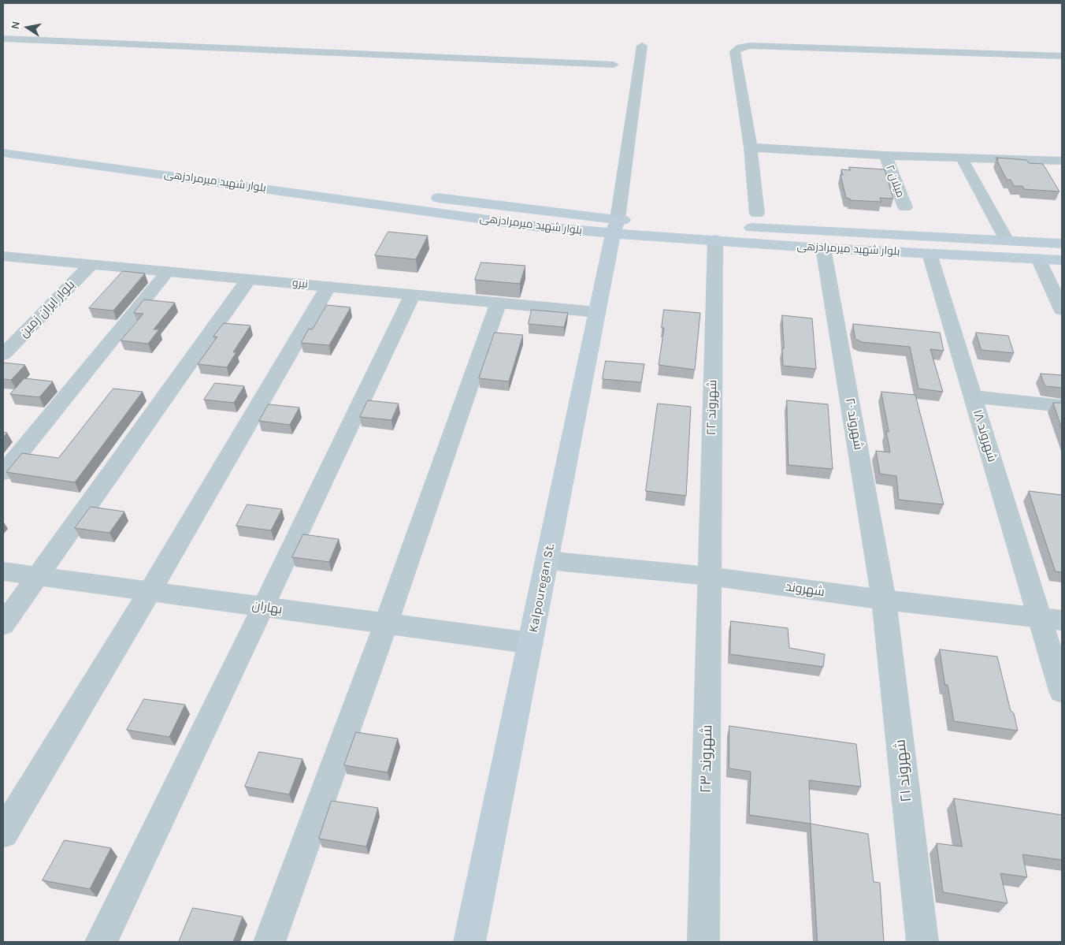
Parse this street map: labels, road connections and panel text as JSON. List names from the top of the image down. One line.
{"streets":{"main road":["بلوار شهید میرمرادزهی","Kalpouregan St."],"street":["میلان ۲","نیرو","بلوار ایران زمین","شهروند ۲۲","شهروند ۲۰","شهروند ۱۸","شهروند","بهاران","شهروند ۲۳","شهروند ۲۱"]},"crossings":[["بلوار شهید میرمرادزهی","شهروند ۲۲"],["بلوار شهید میرمرادزهی","شهروند ۲۰"],["بلوار شهید میرمرادزهی","شهروند ۱۸"],["بلوار شهید میرمرادزهی","Kalpouregan St."],["نیرو","بلوار ایران زمین"],["نیرو","Kalpouregan St."],["شهروند ۲۲","شهروند"],["شهروند ۲۲","شهروند ۲۳"],["شهروند ۲۰","شهروند"],["شهروند ۲۰","شهروند ۲۱"],["شهروند ۱۸","شهروند"],["Kalpouregan St.","شهروند"],["Kalpouregan St.","بهاران"],["شهروند","شهروند ۲۳"],["شهروند","شهروند ۲۱"]],"north":"left"}
